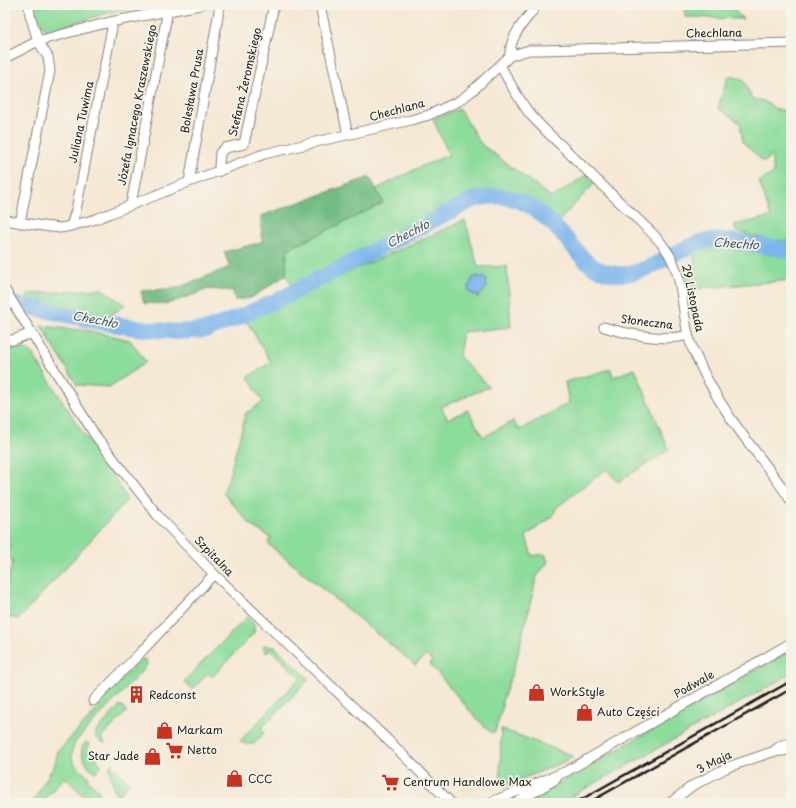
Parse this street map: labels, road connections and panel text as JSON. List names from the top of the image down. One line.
{"streets":{"street":["Chechlana","Stefana Żeromskiego","Bolesława Prusa","Józefa Ignacego Kraszewskiego","Juliana Tuwima","29 Listopada","Słoneczna","Szpitalna","Podwale","3 Maja"]},"crossings":[["Chechlana","Stefana Żeromskiego"],["Chechlana","Bolesława Prusa"],["Chechlana","Józefa Ignacego Kraszewskiego"],["Chechlana","Juliana Tuwima"],["Chechlana","29 Listopada"],["29 Listopada","Słoneczna"]],"water":["Chechło"],"places":{"shop":["WorkStyle","Auto Części","Markam","Star Jade","CCC"],"building":["Redconst"],"supermarket":["Netto","Centrum Handlowe Max"]}}
